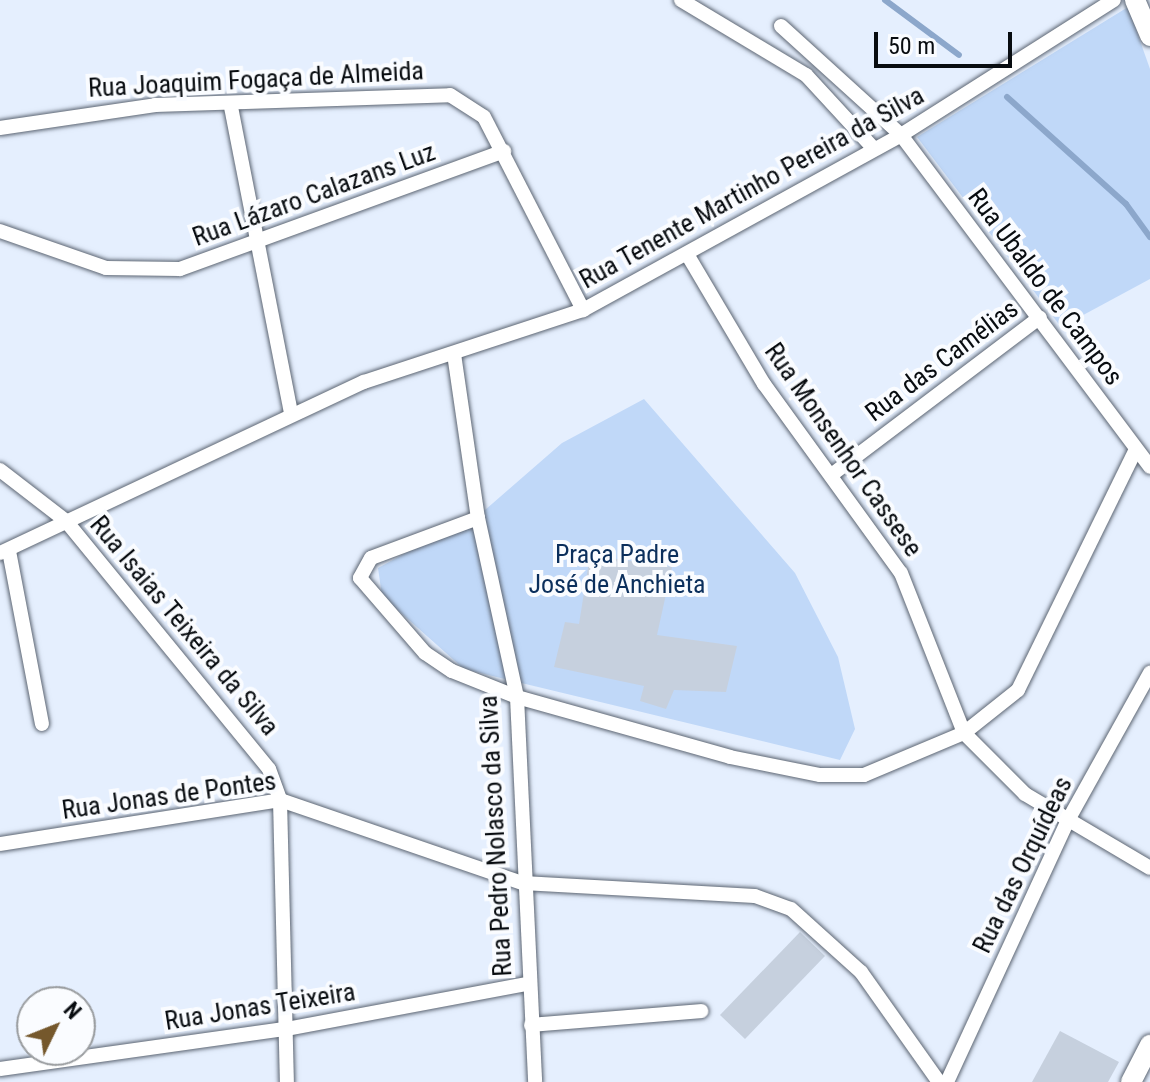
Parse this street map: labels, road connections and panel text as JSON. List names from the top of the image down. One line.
{"streets":{"street":["Rua Joaquim Fogaça de Almeida","Rua Tenente Martinho Pereira da Silva","Rua Lázaro Calazans Luz","Rua Ubaldo de Campos","Rua das Camélias","Rua Monsenhor Cassese","Rua Isaias Teixeira da Silva","Rua Jonas de Pontes","Rua Pedro Nolasco da Silva","Rua das Orquídeas","Rua Jonas Teixeira"]},"crossings":[["Rua Joaquim Fogaça de Almeida","Rua Tenente Martinho Pereira da Silva"],["Rua Joaquim Fogaça de Almeida","Rua Lázaro Calazans Luz"],["Rua Tenente Martinho Pereira da Silva","Rua Ubaldo de Campos"],["Rua Tenente Martinho Pereira da Silva","Rua Monsenhor Cassese"],["Rua Tenente Martinho Pereira da Silva","Rua Isaias Teixeira da Silva"],["Rua Tenente Martinho Pereira da Silva","Rua Pedro Nolasco da Silva"],["Rua Ubaldo de Campos","Rua das Camélias"],["Rua das Camélias","Rua Monsenhor Cassese"],["Rua Monsenhor Cassese","Rua das Orquídeas"],["Rua Isaias Teixeira da Silva","Rua Jonas de Pontes"],["Rua Isaias Teixeira da Silva","Rua Jonas Teixeira"],["Rua Jonas de Pontes","Rua Pedro Nolasco da Silva"],["Rua Pedro Nolasco da Silva","Rua Jonas Teixeira"]],"parks":["Praça Padre José de Anchieta"],"scale_bar":"50 m","north":"top right"}
